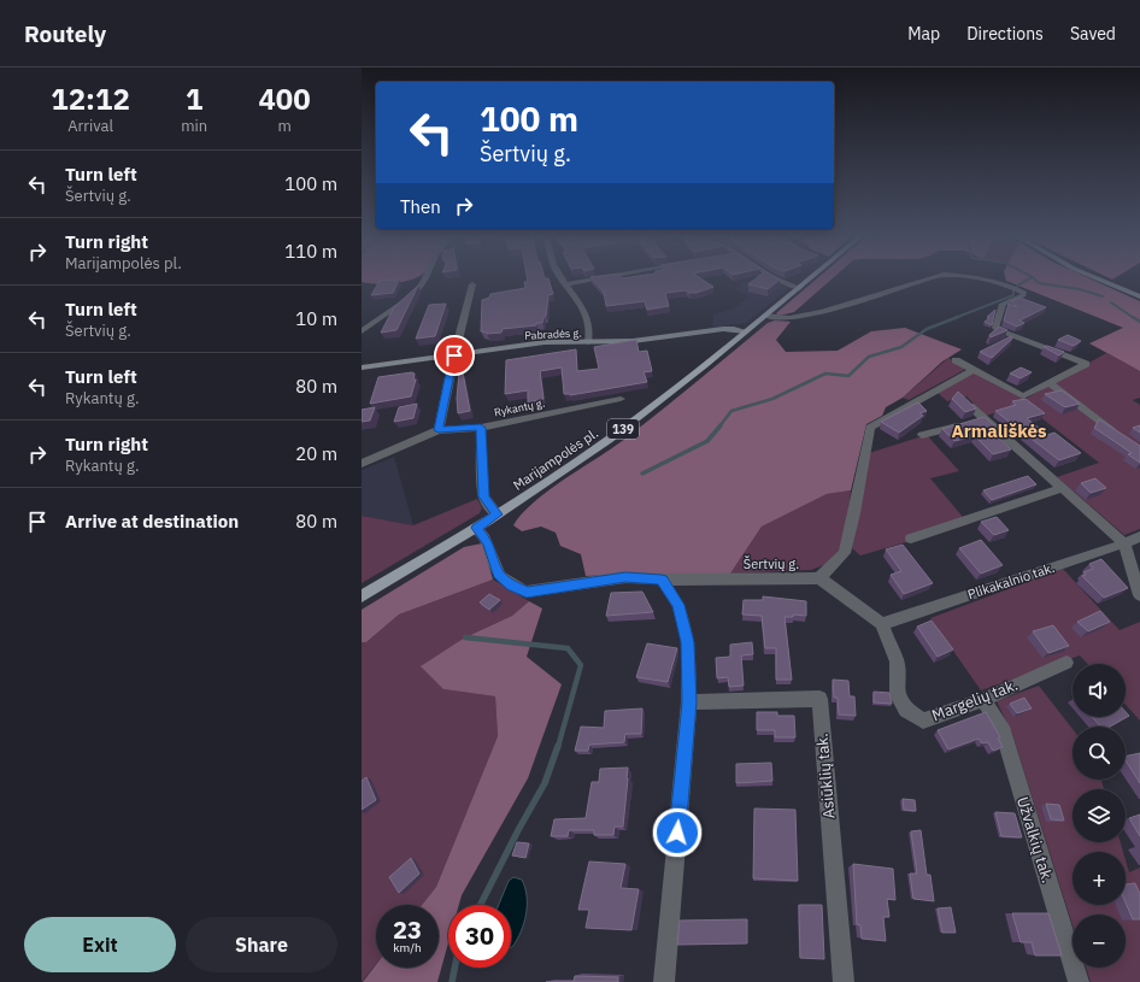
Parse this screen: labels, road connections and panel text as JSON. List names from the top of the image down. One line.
{"streets":{"main road":["139","Marijampolės pl."],"street":["Pabradės g.","Rykantų g.","Šertvių g.","Plikakalnio tak.","Margelių tak.","Asiūklių tak.","Užvalkių tak."]},"crossings":[["Pabradės g.","Marijampolės pl."],["Marijampolės pl.","Šertvių g."],["Plikakalnio tak.","Margelių tak."],["Margelių tak.","Užvalkių tak."]],"districts":["Armališkės"],"page":{"header":"Routely","nav":["Map","Directions","Saved"],"eta":["12:12","Arrival","1","min","400","m"],"turn":["100 m","Šertvių g."],"list":[{"name":"Turn left","note":"Šertvių g.","value":"100 m"},{"name":"Turn right","note":"Marijampolės pl.","value":"110 m"},{"name":"Turn left","note":"Šertvių g.","value":"10 m"},{"name":"Turn left","note":"Rykantų g.","value":"80 m"},{"name":"Turn right","note":"Rykantų g.","value":"20 m"},{"name":"Arrive at destination","value":"80 m"}],"then":"Then","map_buttons":["+","−"],"speed":"23 km/h","limit":"30","buttons":["Exit","Share"]}}
